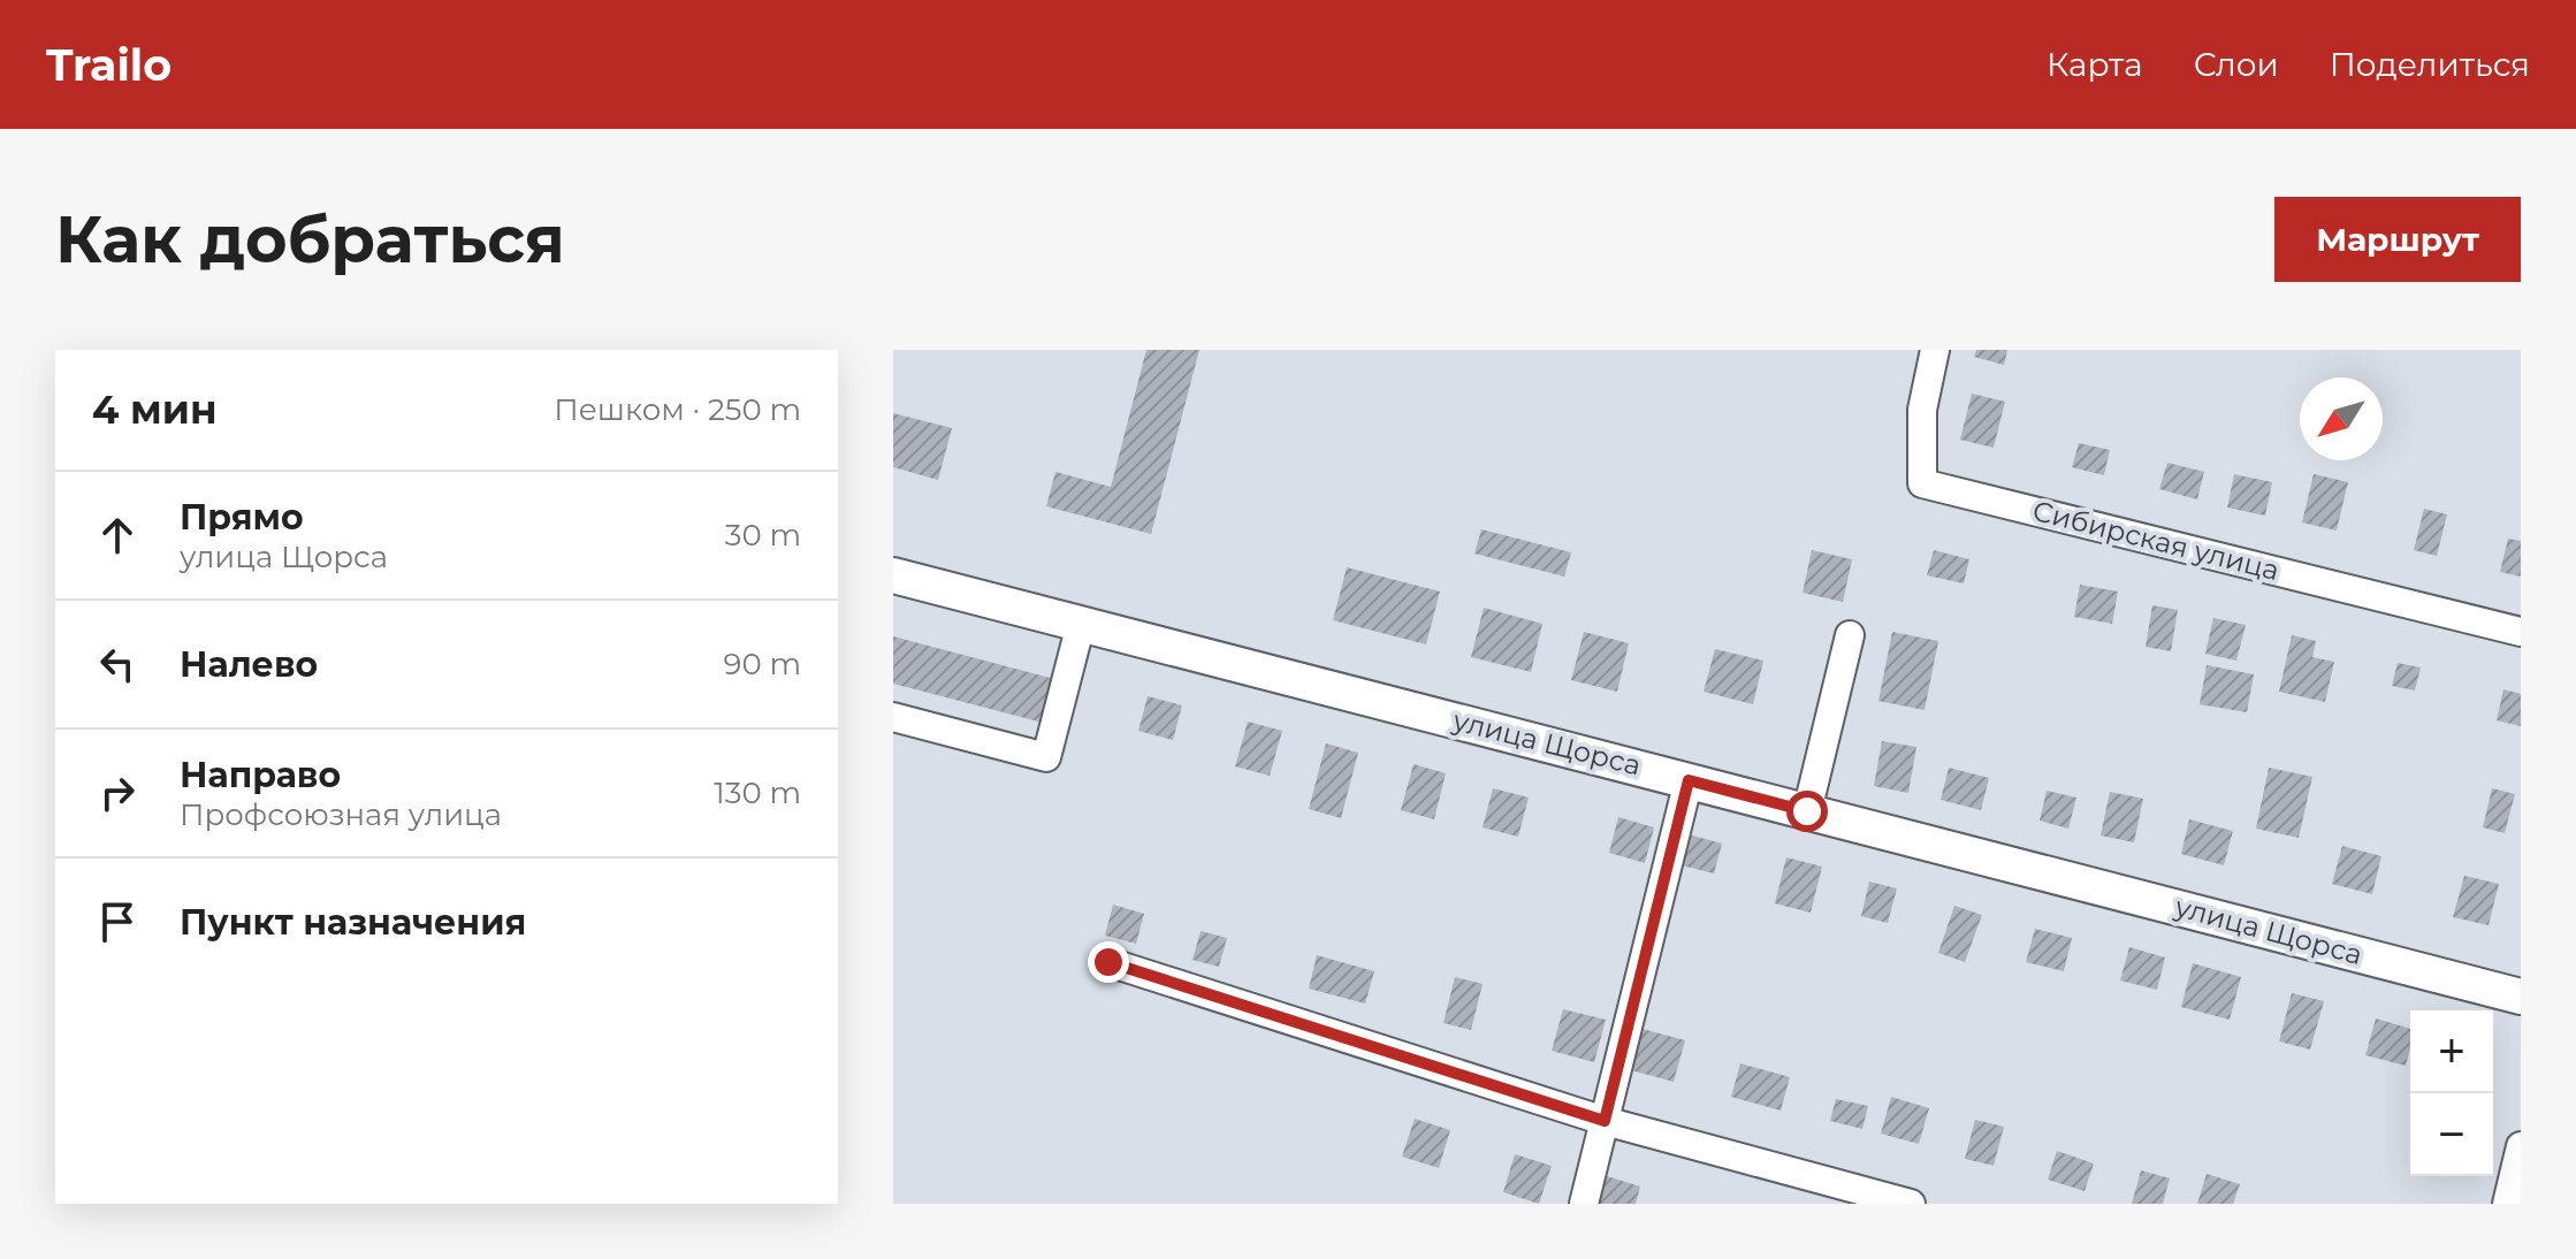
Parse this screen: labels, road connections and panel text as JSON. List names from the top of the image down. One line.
{"streets":{"main road":["улица Щорса"],"street":["Сибирская улица"]},"north":"bottom left","page":{"header":"Trailo","nav":["Карта","Слои","Поделиться"],"buttons":"Маршрут","title":"Как добраться","heading":["4 мин","Пешком · 250 m"],"list":[["Прямо","улица Щорса","30 m"],["Налево","90 m"],["Направо","Профсоюзная улица","130 m"],"Пункт назначения"],"map_buttons":["+","−"]}}
